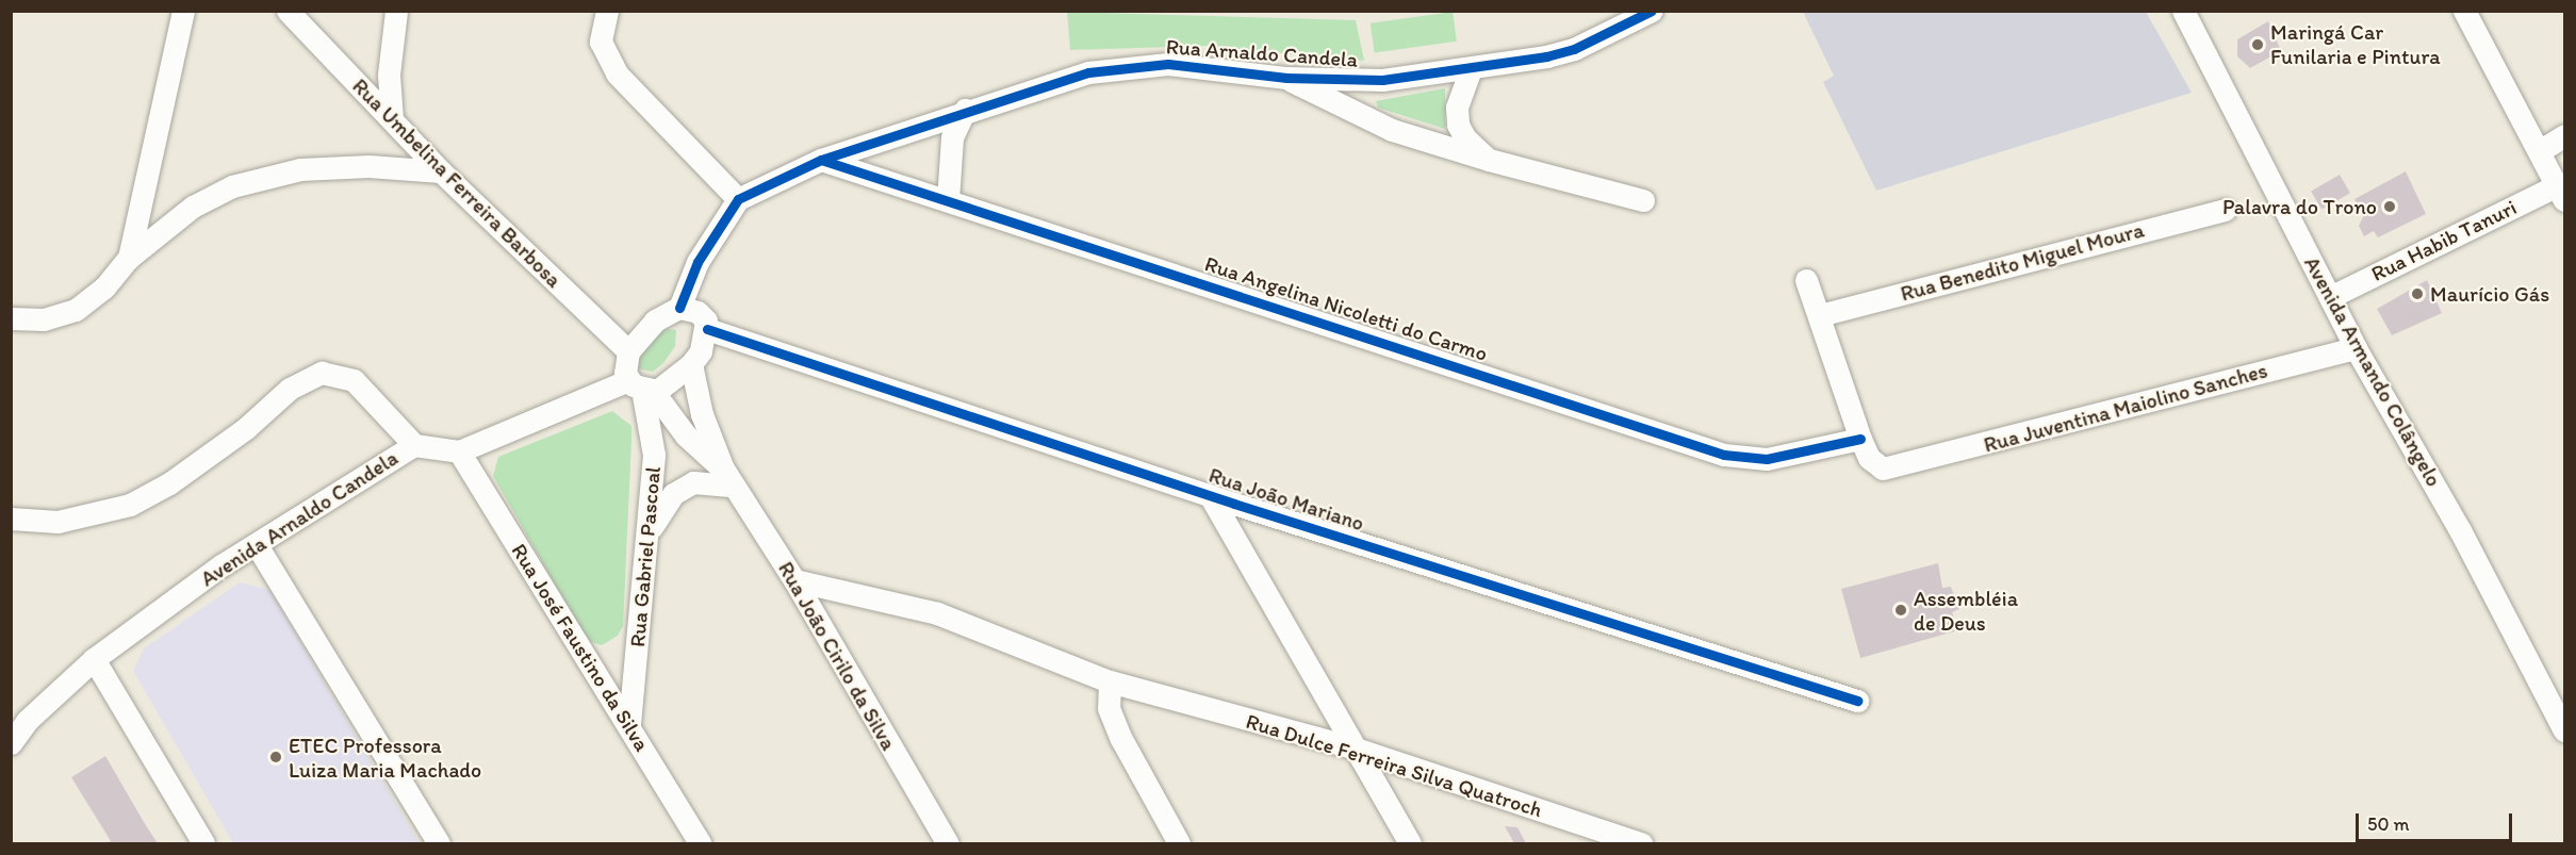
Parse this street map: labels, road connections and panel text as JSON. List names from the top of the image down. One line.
{"streets":{"street":["Rua Arnaldo Candela","Rua Umbelina Ferreira Barbosa","Rua Habib Tanuri","Rua Benedito Miguel Moura","Rua Angelina Nicoletti do Carmo","Avenida Armando Colângelo","Rua Juventina Maiolino Sanches","Rua João Mariano","Avenida Arnaldo Candela","Rua Gabriel Pascoal","Rua José Faustino da Silva","Rua João Cirilo da Silva","Rua Dulce Ferreira Silva Quatroch"]},"crossings":[["Rua Arnaldo Candela","Rua Angelina Nicoletti do Carmo"],["Rua Umbelina Ferreira Barbosa","Rua João Mariano"],["Rua Umbelina Ferreira Barbosa","Rua Gabriel Pascoal"],["Rua Umbelina Ferreira Barbosa","Rua João Cirilo da Silva"],["Rua Habib Tanuri","Avenida Armando Colângelo"],["Rua Angelina Nicoletti do Carmo","Rua Juventina Maiolino Sanches"],["Avenida Armando Colângelo","Rua Juventina Maiolino Sanches"],["Rua João Mariano","Rua Gabriel Pascoal"],["Rua João Mariano","Rua João Cirilo da Silva"],["Avenida Arnaldo Candela","Rua José Faustino da Silva"],["Rua Gabriel Pascoal","Rua José Faustino da Silva"],["Rua Gabriel Pascoal","Rua João Cirilo da Silva"],["Rua João Cirilo da Silva","Rua Dulce Ferreira Silva Quatroch"]],"places":["Maringá Car Funilaria e Pintura","Palavra do Trono","Maurício Gás","Assembléia de Deus","ETEC Professora Luiza Maria Machado"],"scale_bar":"50 m"}
